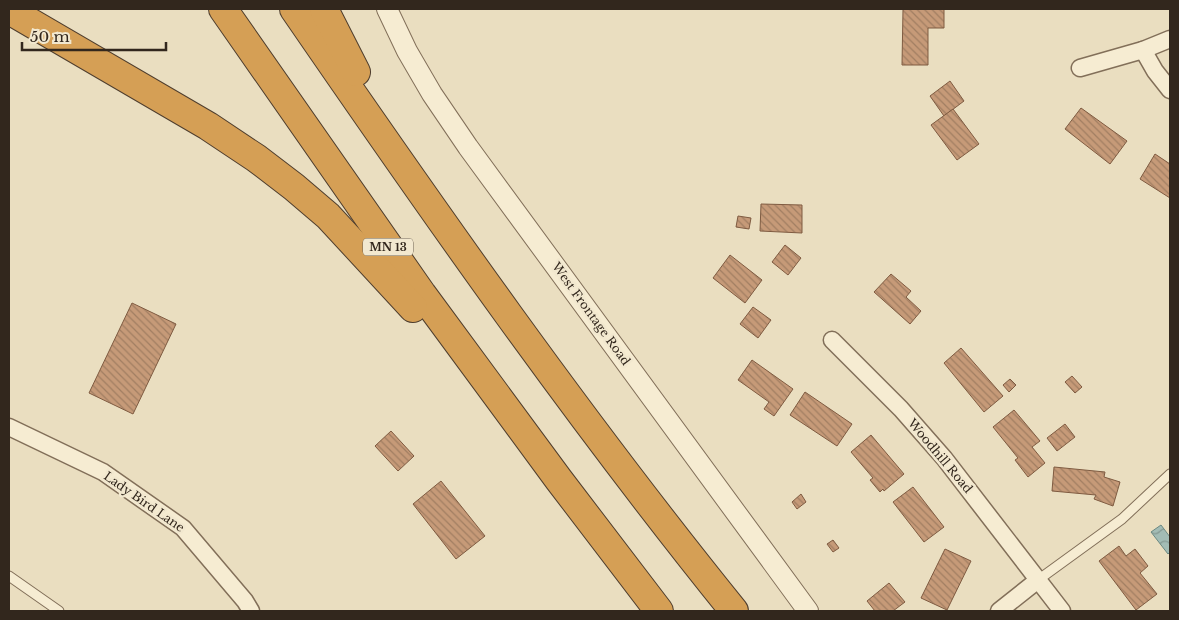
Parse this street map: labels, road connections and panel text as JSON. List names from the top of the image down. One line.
{"streets":{"highway":["MN 13"],"street":["West Frontage Road","Woodhill Road","Lady Bird Lane"]},"scale_bar":"50 m"}
